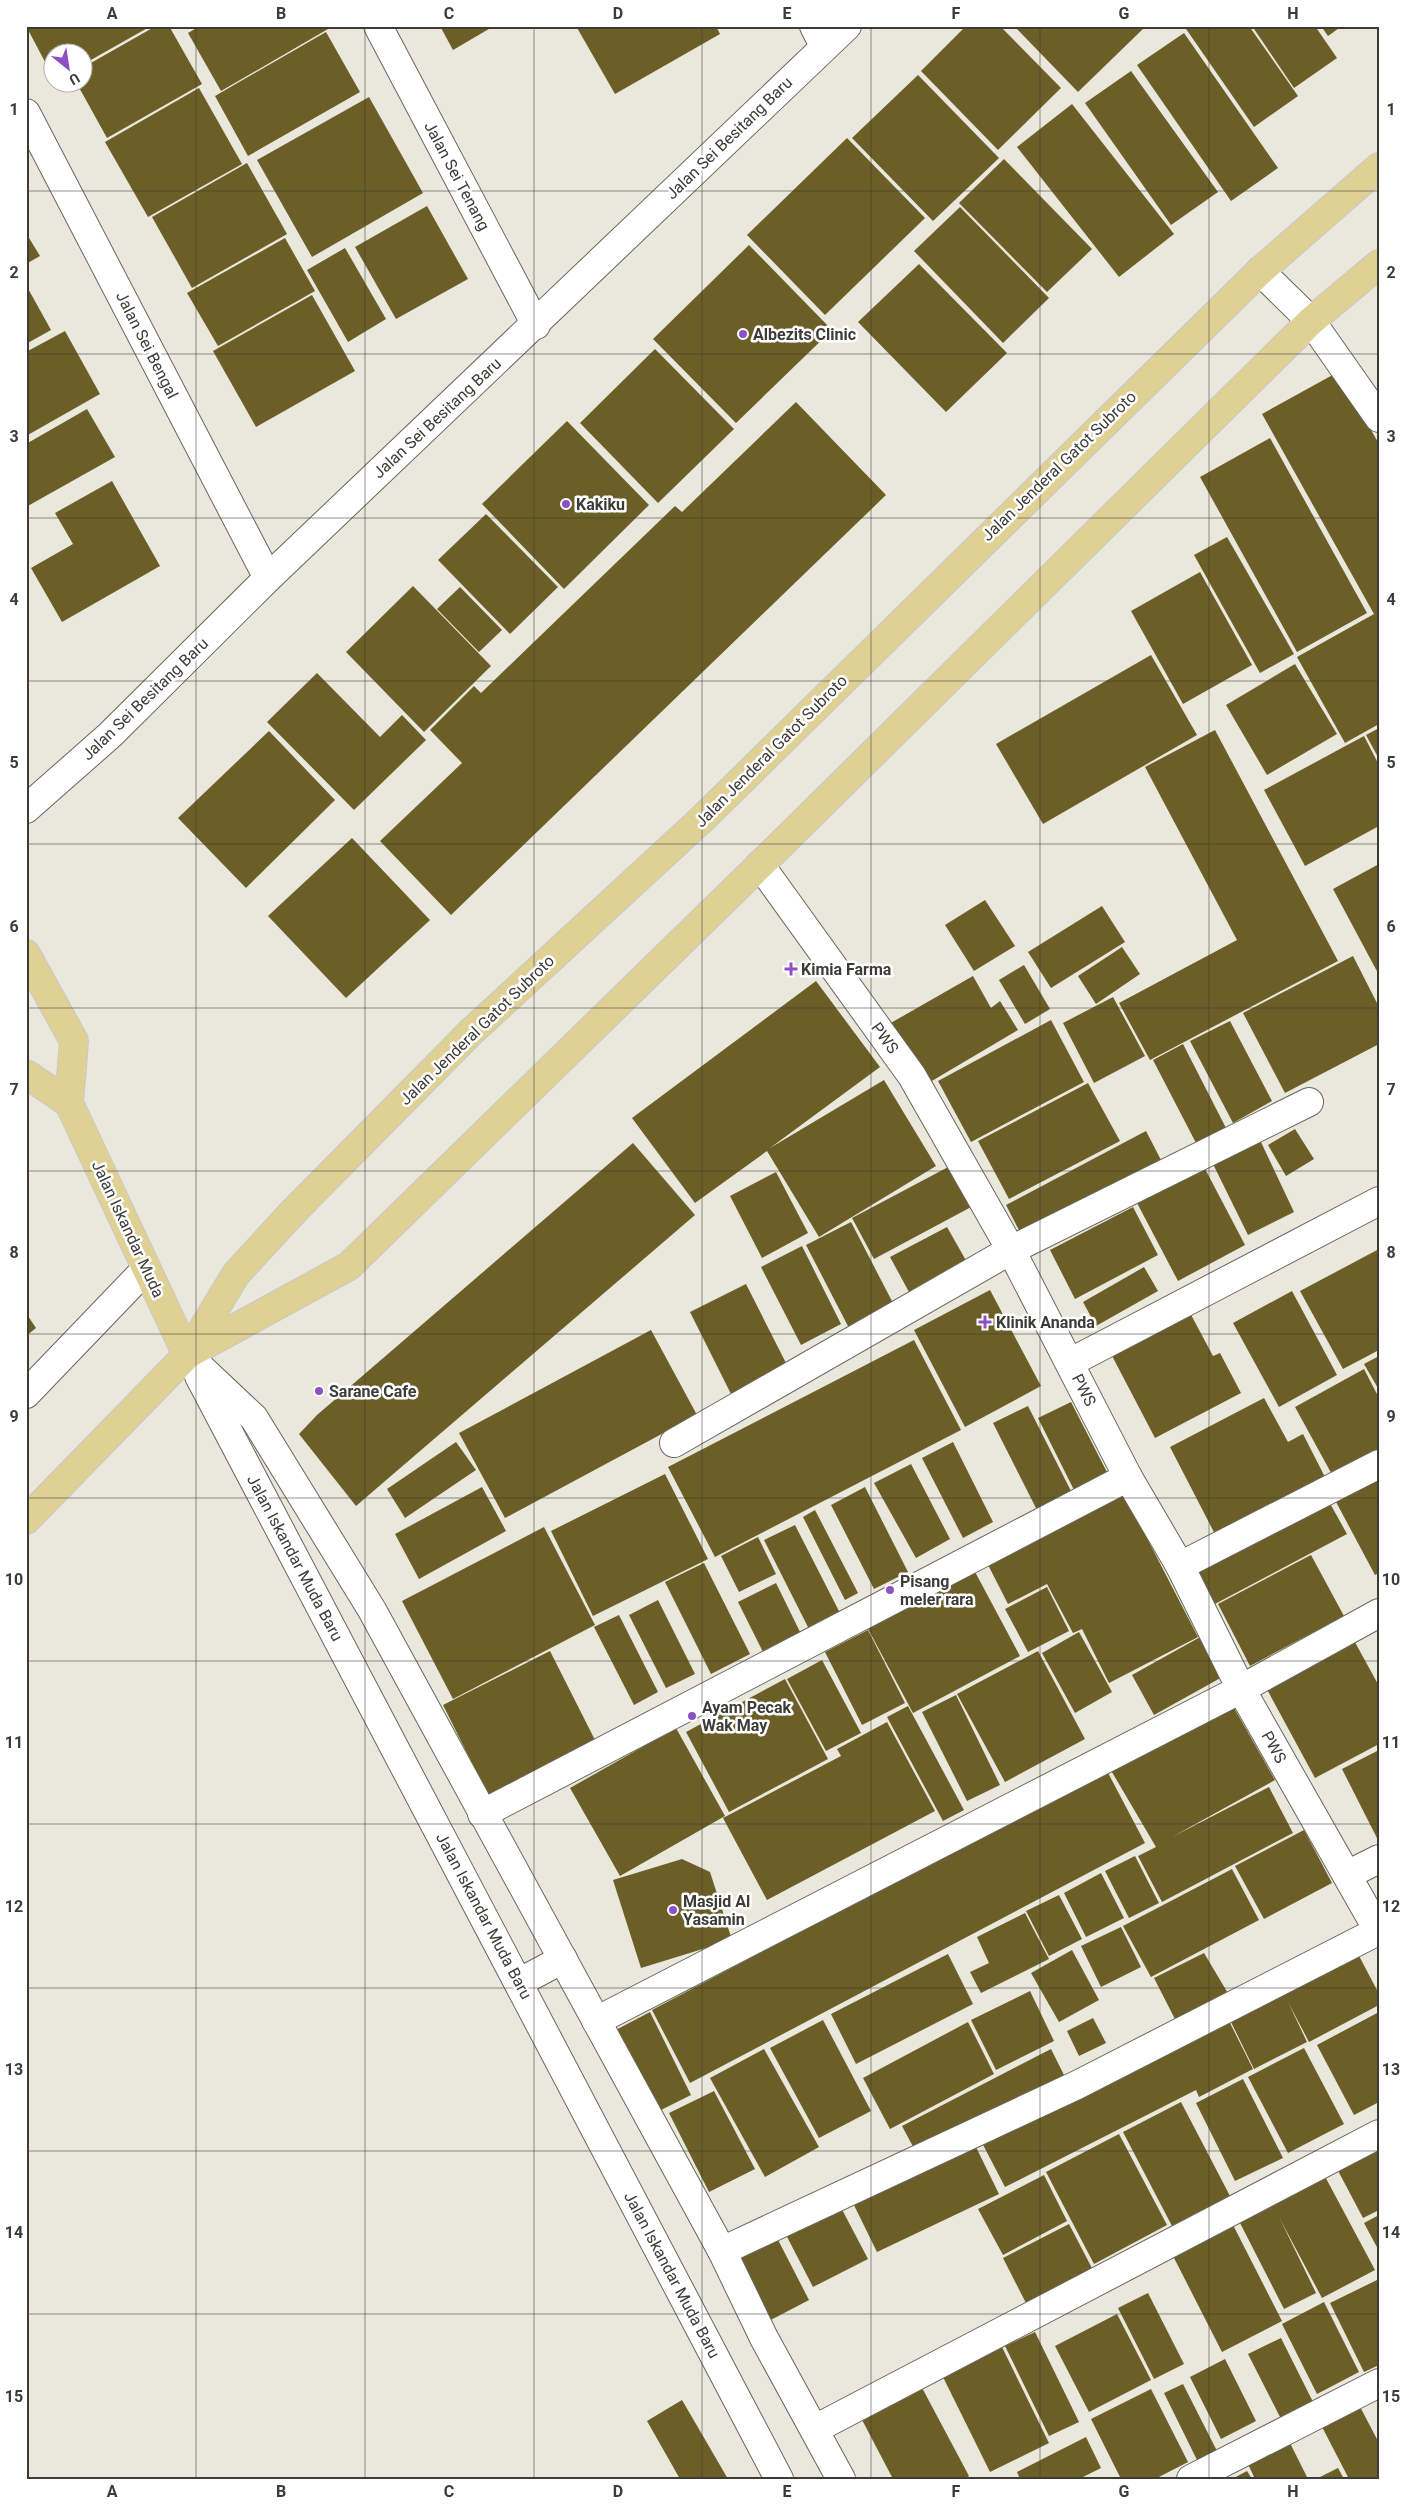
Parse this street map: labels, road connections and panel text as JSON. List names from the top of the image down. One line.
{"streets":{"main road":["Jalan Jenderal Gatot Subroto","Jalan Iskandar Muda"],"street":["Jalan Sei Besitang Baru","Jalan Sei Tenang","Jalan Sei Bengal","PWS","Jalan Iskandar Muda Baru"]},"crossings":[["Jalan Sei Besitang Baru","Jalan Sei Tenang"],["Jalan Sei Besitang Baru","Jalan Sei Bengal"],["Jalan Jenderal Gatot Subroto","PWS"],["Jalan Jenderal Gatot Subroto","Jalan Iskandar Muda"],["Jalan Jenderal Gatot Subroto","Jalan Iskandar Muda Baru"],["Jalan Iskandar Muda","Jalan Iskandar Muda Baru"]],"places":{"other":["Albezits Clinic","Kakiku","Sarane Cafe","Pisang meler rara","Ayam Pecak Wak May","Masjid Al Yasamin"],"health":["Kimia Farma","Klinik Ananda"]},"north":"bottom right","grid":{"columns":["A","B","C","D","E","F","G","H"],"rows":["1","2","3","4","5","6","7","8","9","10","11","12","13","14","15"]}}
